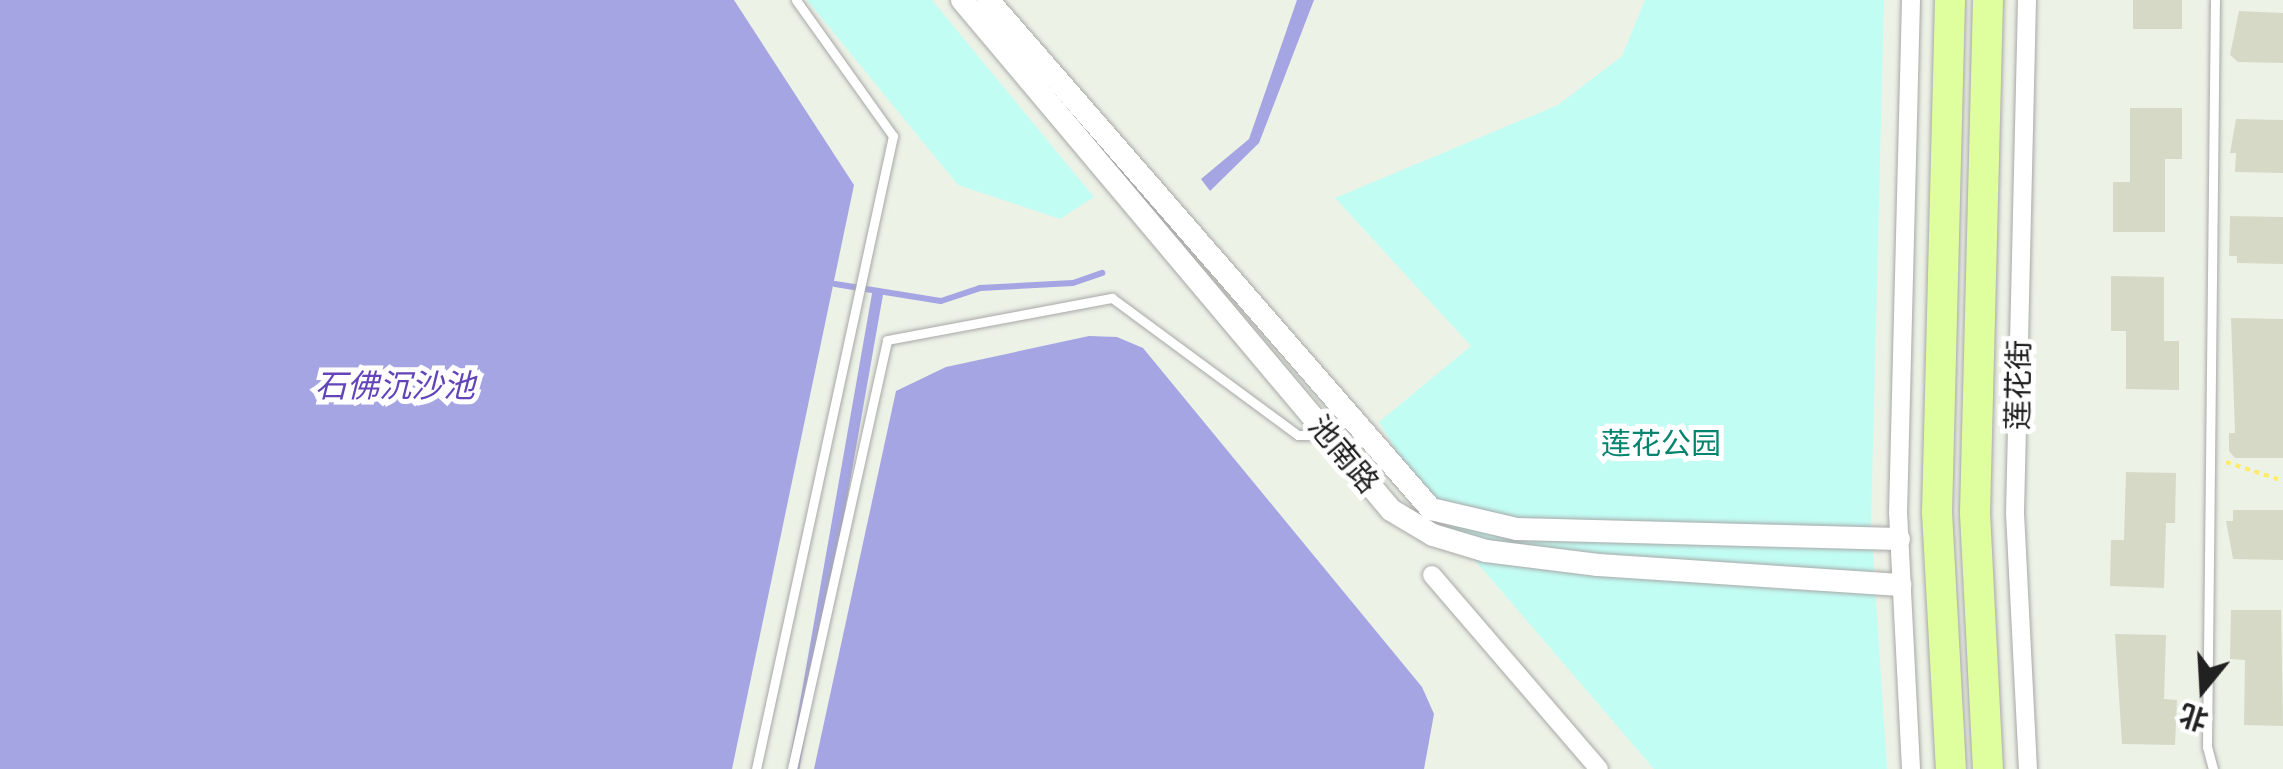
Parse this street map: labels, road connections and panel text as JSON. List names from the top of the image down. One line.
{"streets":{"main road":["莲花街"],"street":["池南路"]},"water":["石佛沉沙池"],"parks":["莲花公园"],"north":"bottom"}
